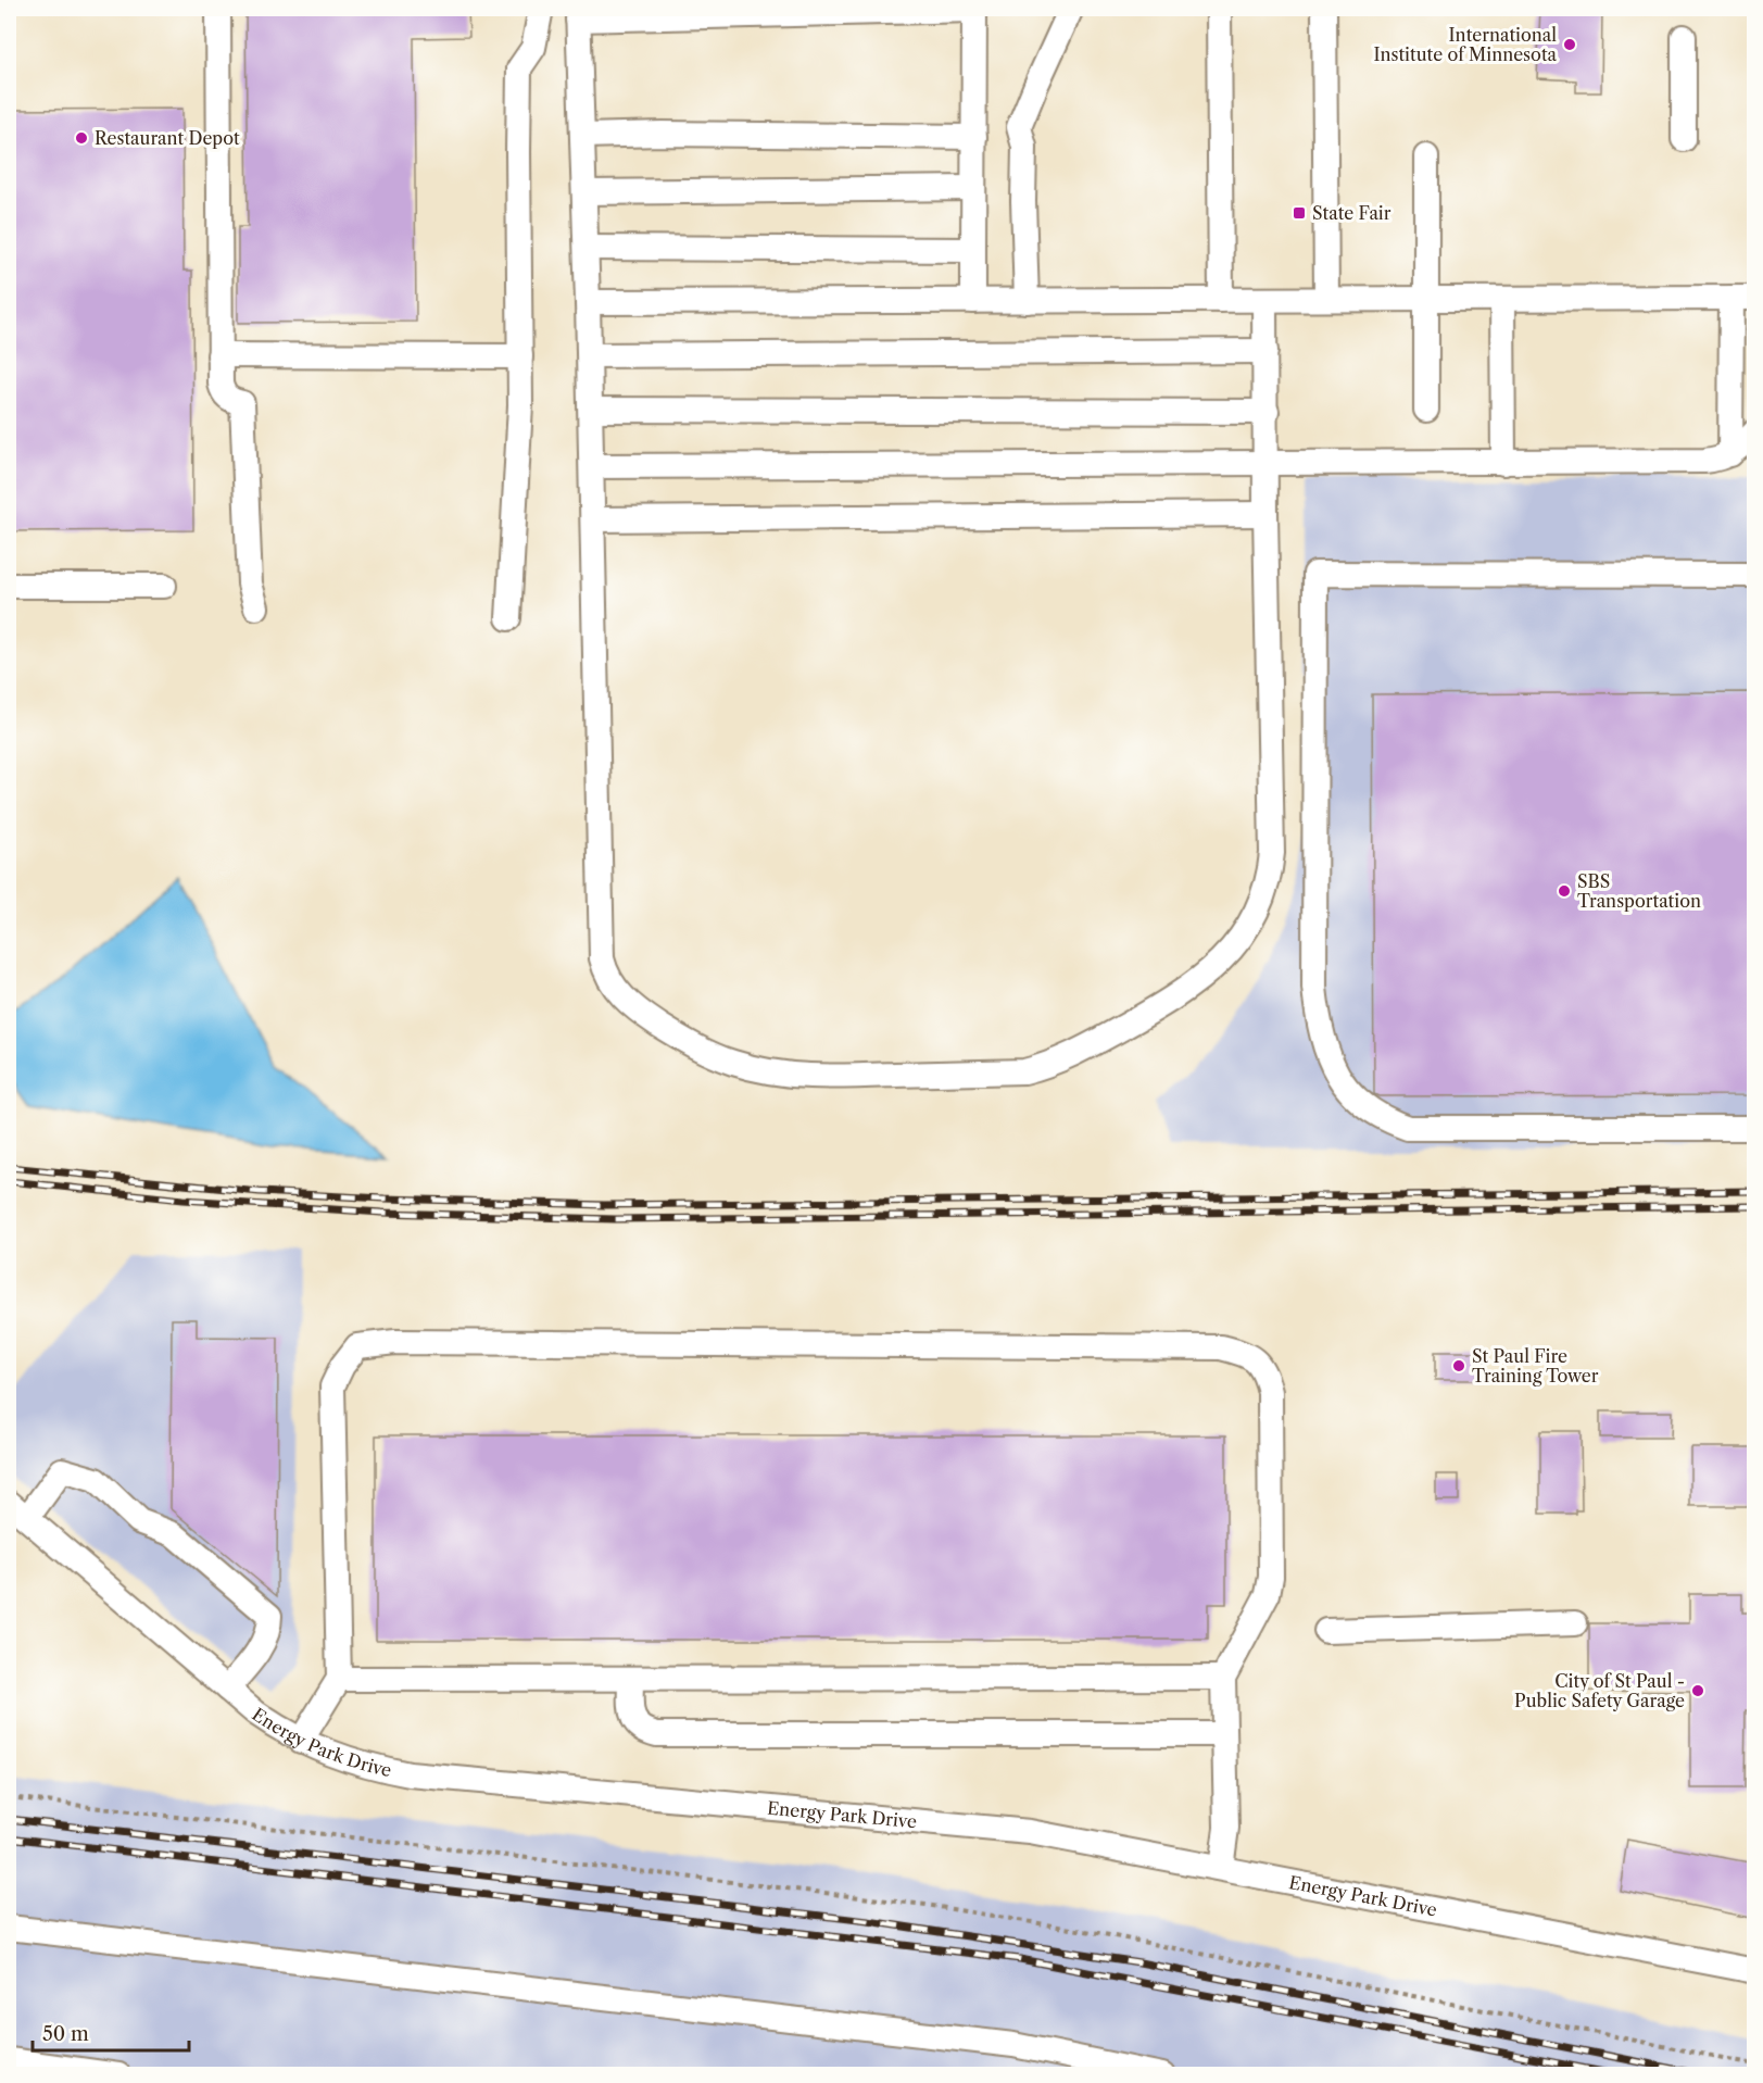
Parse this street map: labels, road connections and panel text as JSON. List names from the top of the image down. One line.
{"streets":{"street":["Energy Park Drive"]},"places":{"other":["International Institute of Minnesota","Restaurant Depot","SBS Transportation","St Paul Fire Training Tower","City of St Paul - Public Safety Garage"],"transit":["State Fair"]},"scale_bar":"50 m"}
